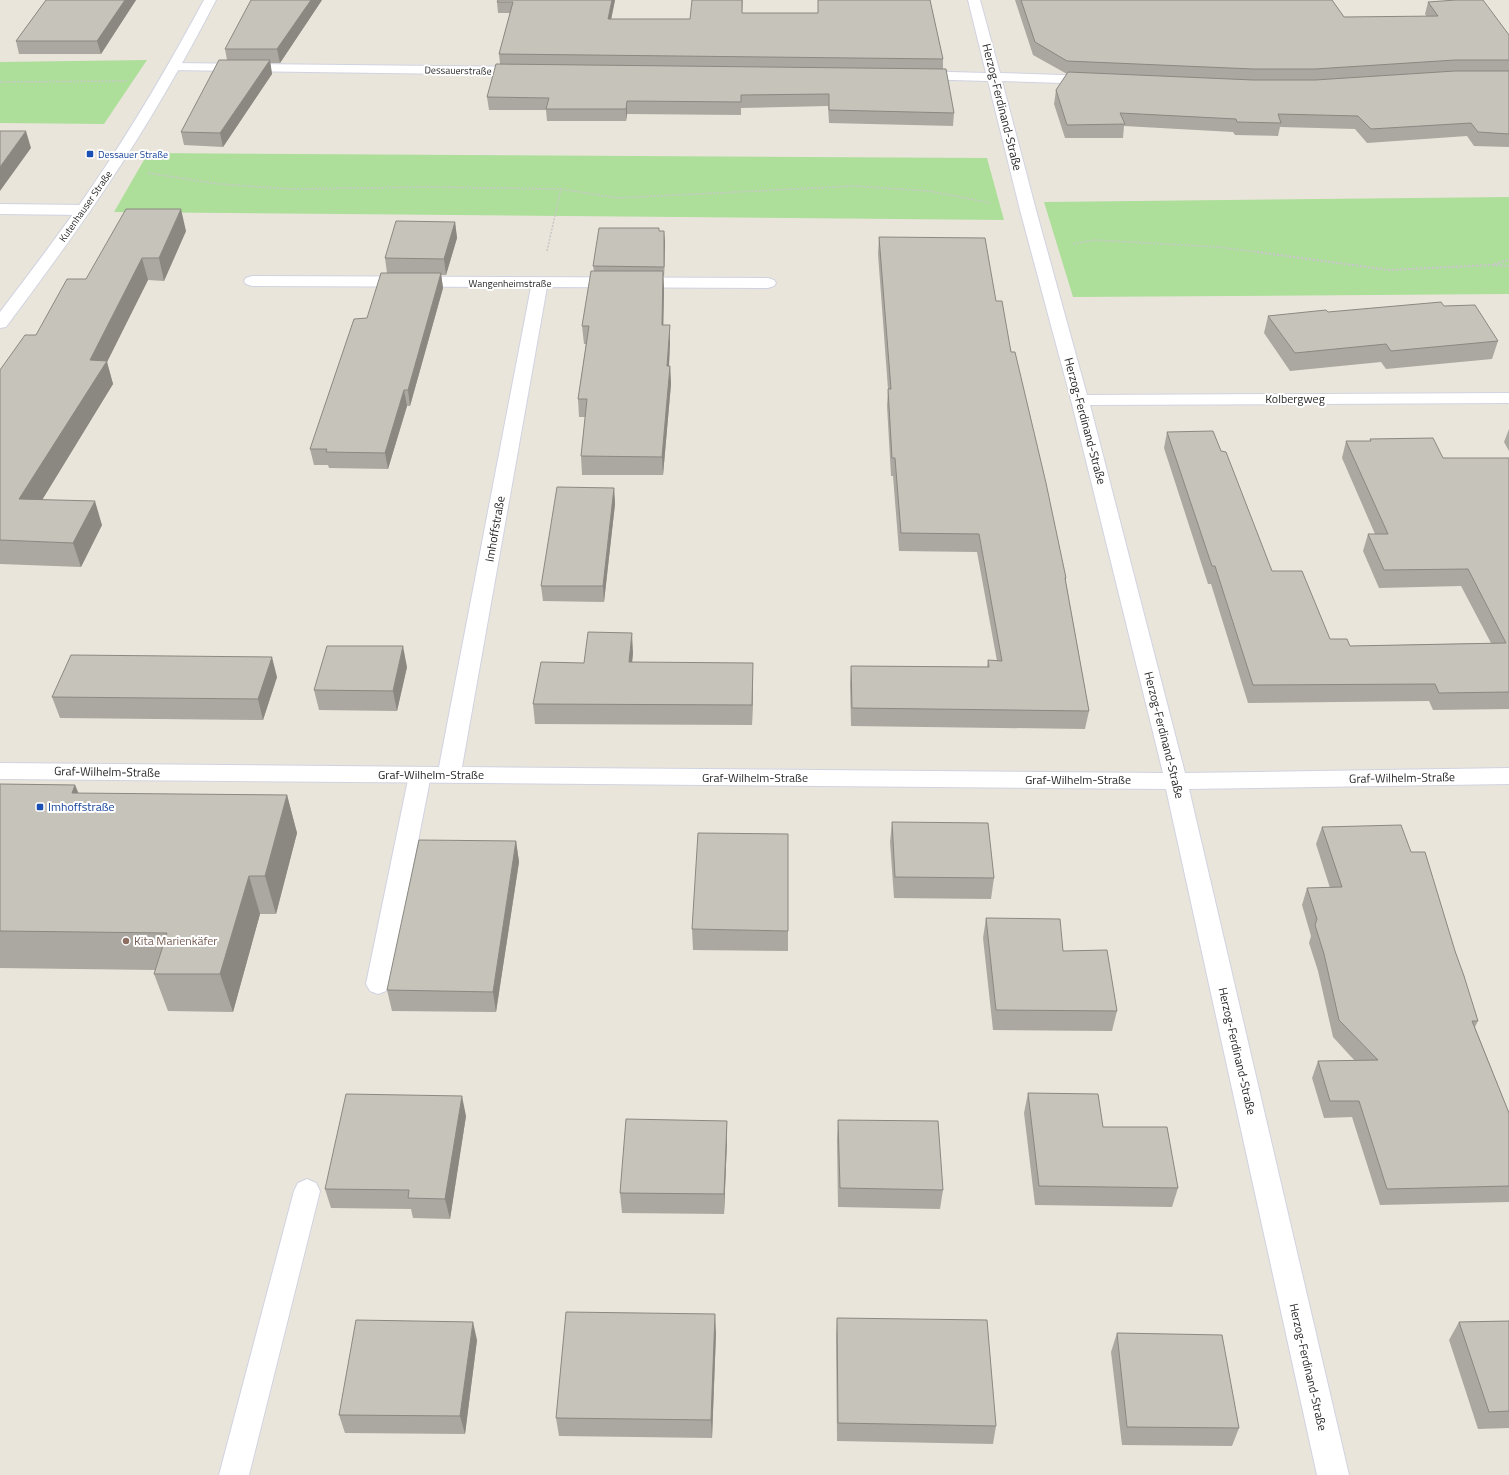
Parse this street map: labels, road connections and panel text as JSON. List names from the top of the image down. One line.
{"streets":{"street":["Dessauerstraße","Herzog-Ferdinand-Straße","Kutenhauser Straße","Wangenheimstraße","Kolbergweg","Imhoffstraße","Graf-Wilhelm-Straße"]},"crossings":[["Dessauerstraße","Kutenhauser Straße"],["Herzog-Ferdinand-Straße","Kolbergweg"],["Herzog-Ferdinand-Straße","Graf-Wilhelm-Straße"],["Wangenheimstraße","Imhoffstraße"],["Imhoffstraße","Graf-Wilhelm-Straße"]],"places":{"transit":["Dessauer Straße","Imhoffstraße"],"other":["Kita Marienkäfer"]}}
